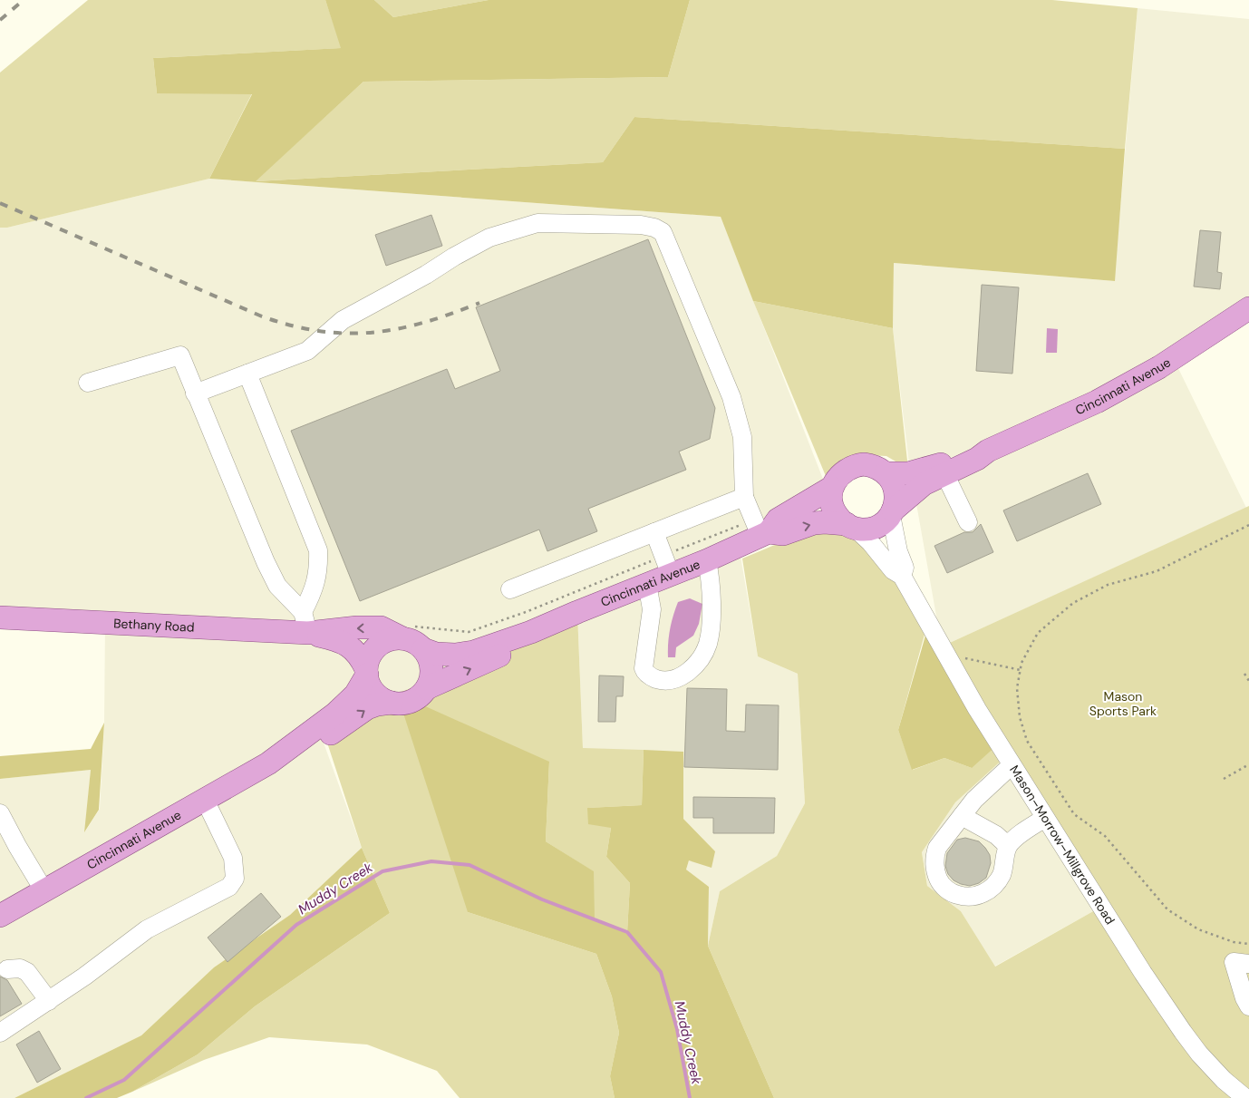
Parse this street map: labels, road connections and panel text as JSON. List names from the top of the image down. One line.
{"streets":{"main road":["Cincinnati Avenue","Bethany Road"],"street":["Mason–Morrow–Millgrove Road"]},"crossings":[["Cincinnati Avenue","Bethany Road"],["Cincinnati Avenue","Mason–Morrow–Millgrove Road"]],"water":["Muddy Creek"],"parks":["Mason Sports Park"]}
